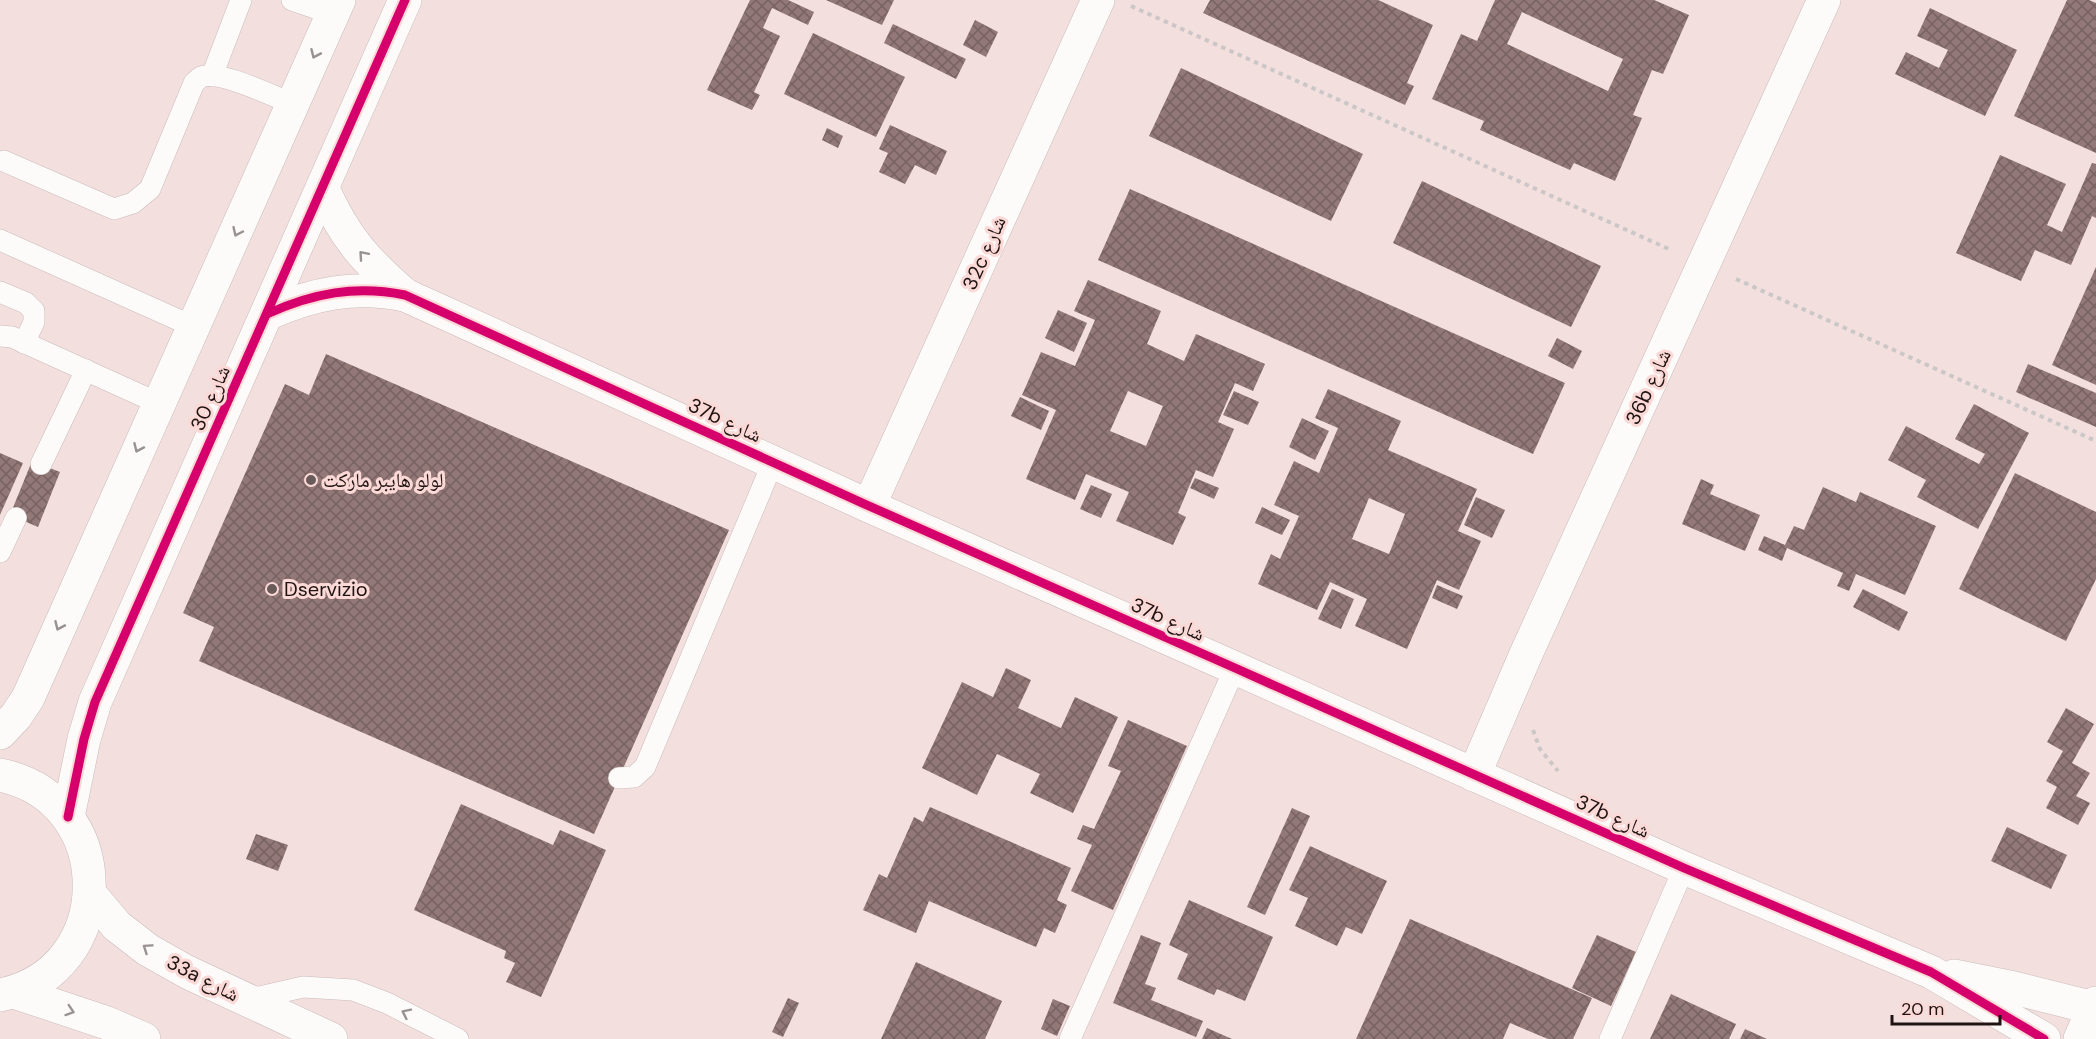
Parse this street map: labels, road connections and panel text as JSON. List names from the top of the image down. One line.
{"streets":{"street":["32c شارع","36b شارع","شارع 30","37b شارع","33a شارع"]},"crossings":[["32c شارع","37b شارع"],["36b شارع","37b شارع"],["شارع 30","37b شارع"]],"places":["لولو هايبر ماركت","Dservizio"],"scale_bar":"20 m"}
